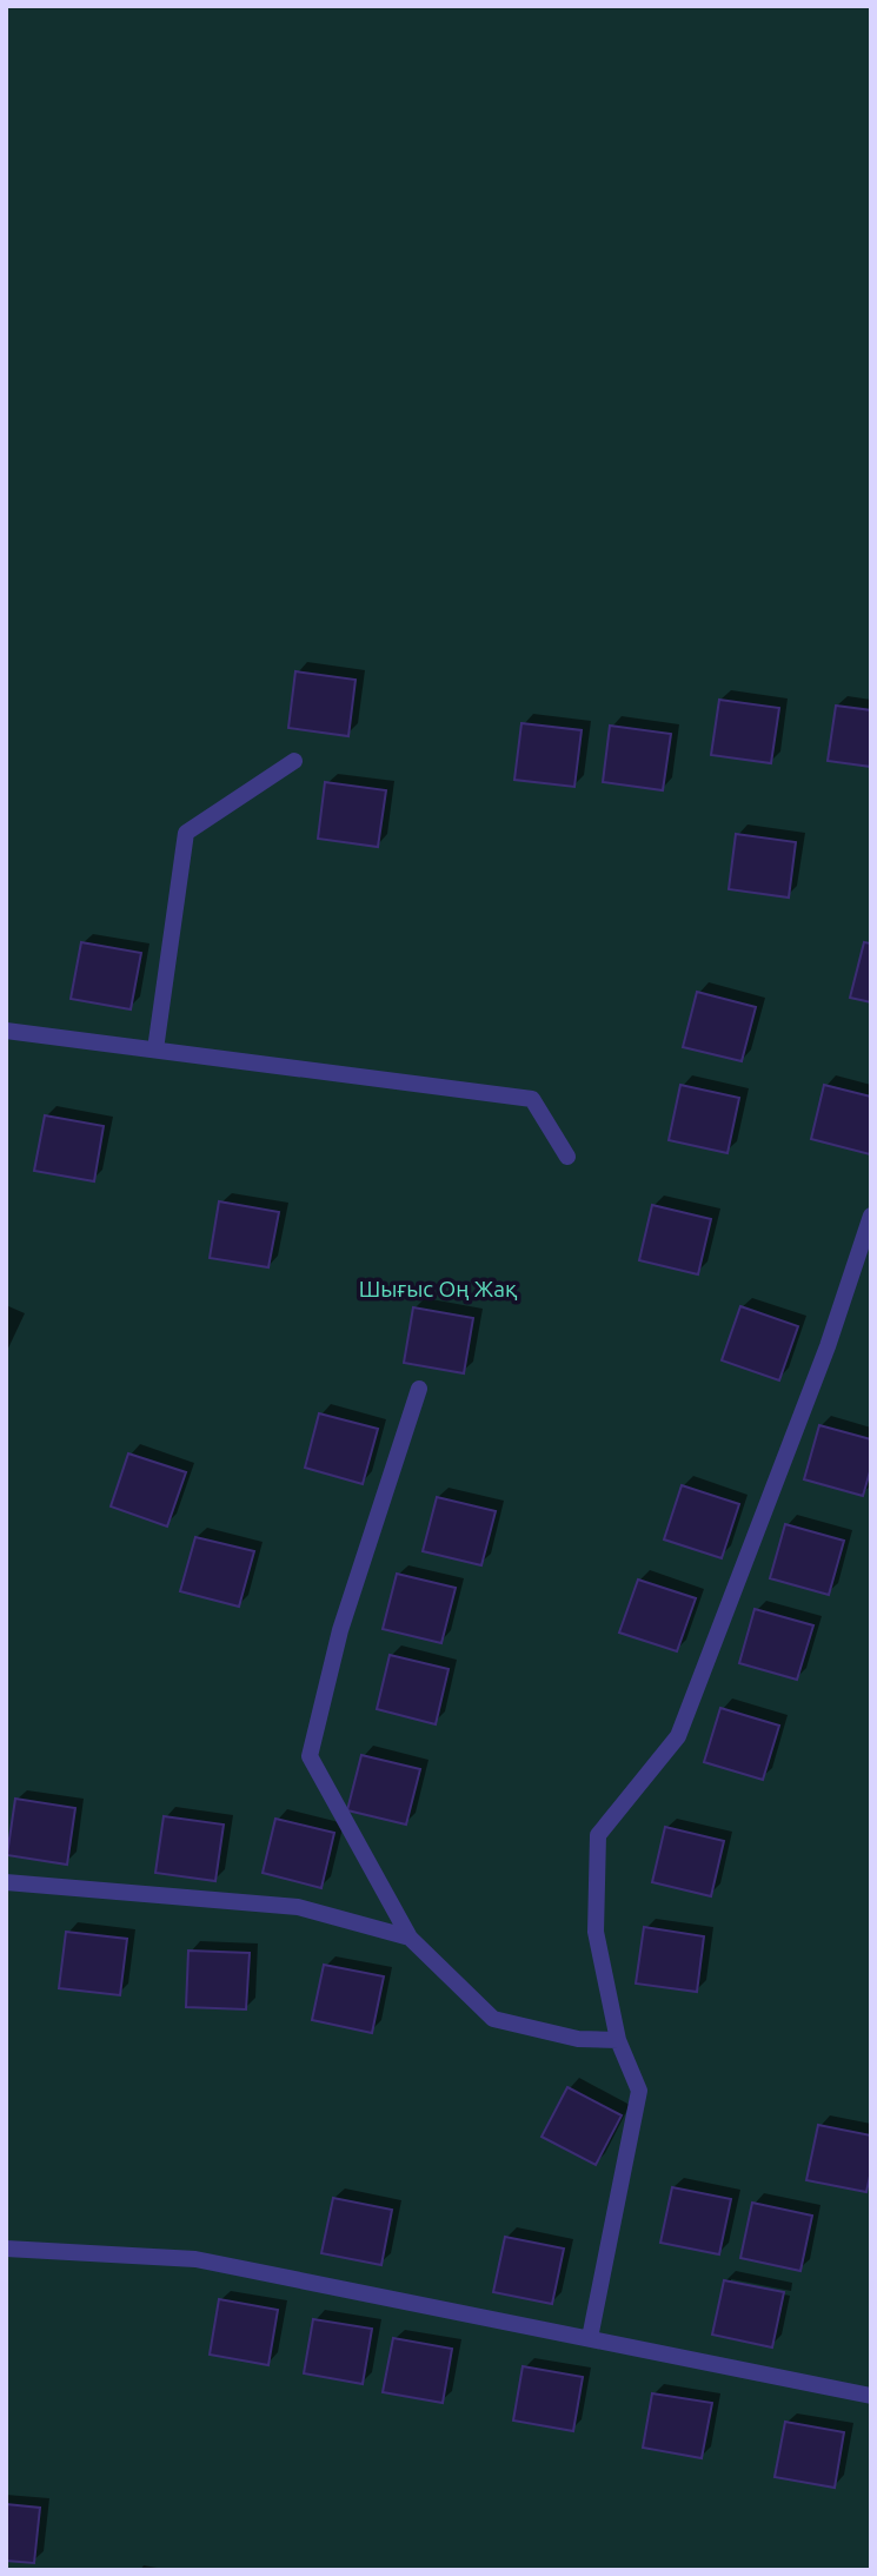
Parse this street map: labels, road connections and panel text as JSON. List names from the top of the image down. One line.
{"parks":["Шығыс Оң Жақ"]}
